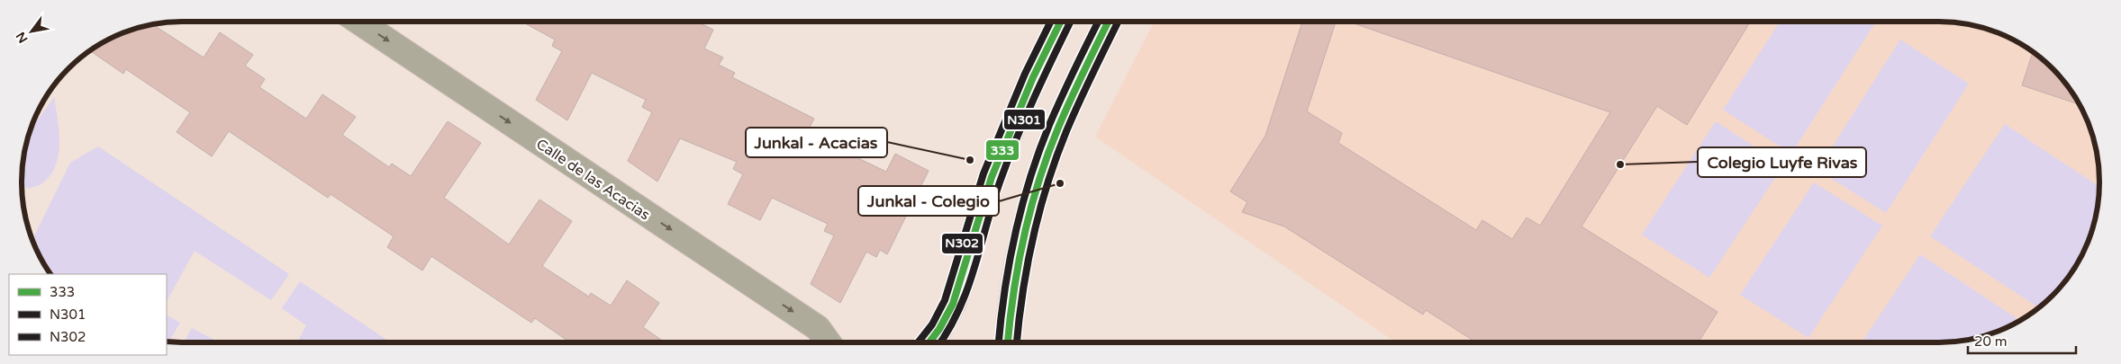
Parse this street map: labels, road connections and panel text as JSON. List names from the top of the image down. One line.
{"streets":{"street":["Calle de las Acacias"]},"one_way":["Calle de las Acacias"],"places":["Junkal - Acacias","Colegio Luyfe Rivas","Junkal - Colegio"],"lines":["transit line 333","transit line N301","transit line N302"],"legend":["333","N301","N302"],"scale_bar":"20 m","north":"bottom left"}
